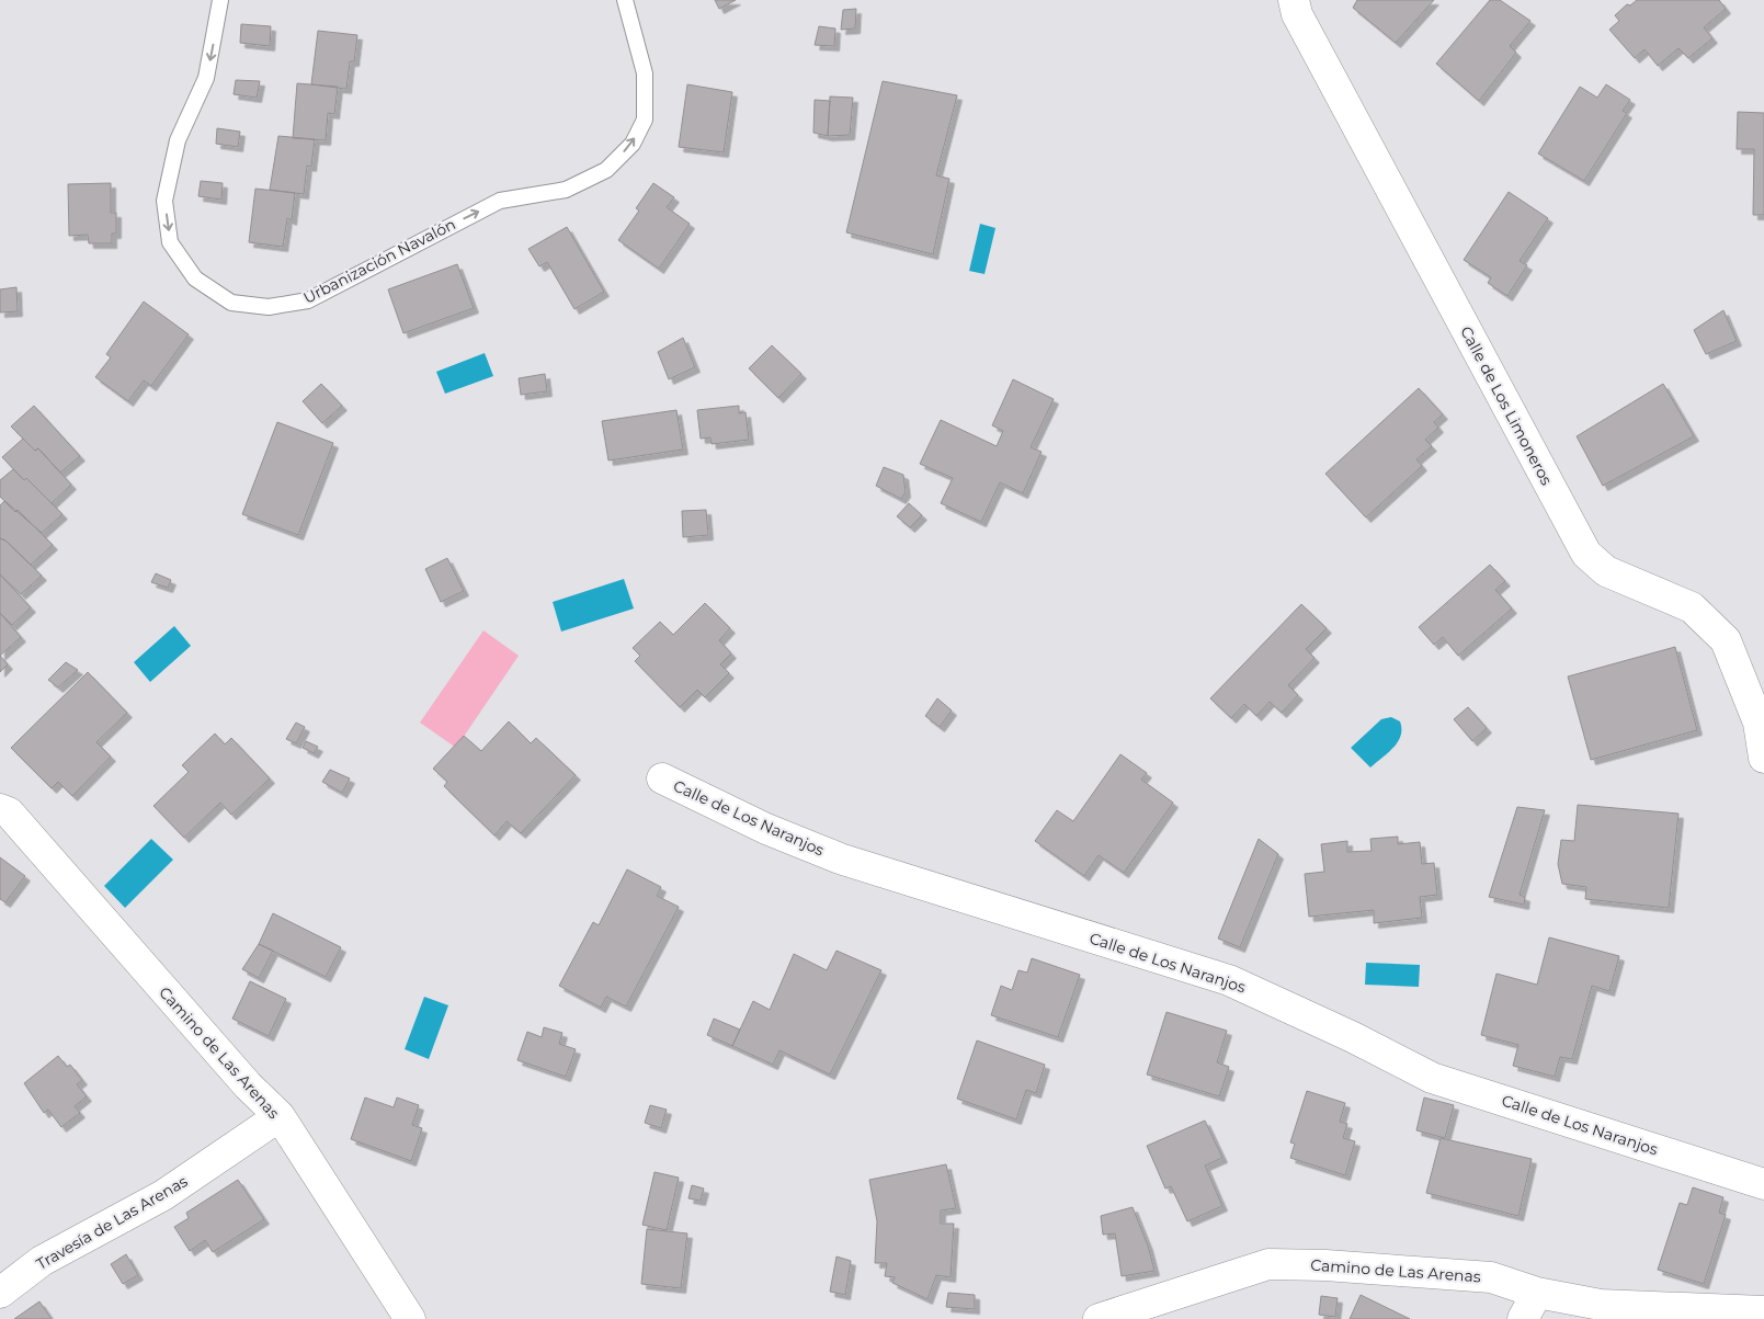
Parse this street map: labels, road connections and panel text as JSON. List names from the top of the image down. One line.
{"streets":{"street":["Calle de Los Limoneros","Calle de Los Naranjos","Camino de Las Arenas","Travesía de Las Arenas"],"lane":["Urbanización Navalón"]},"crossings":[["Camino de Las Arenas","Travesía de Las Arenas"]]}
